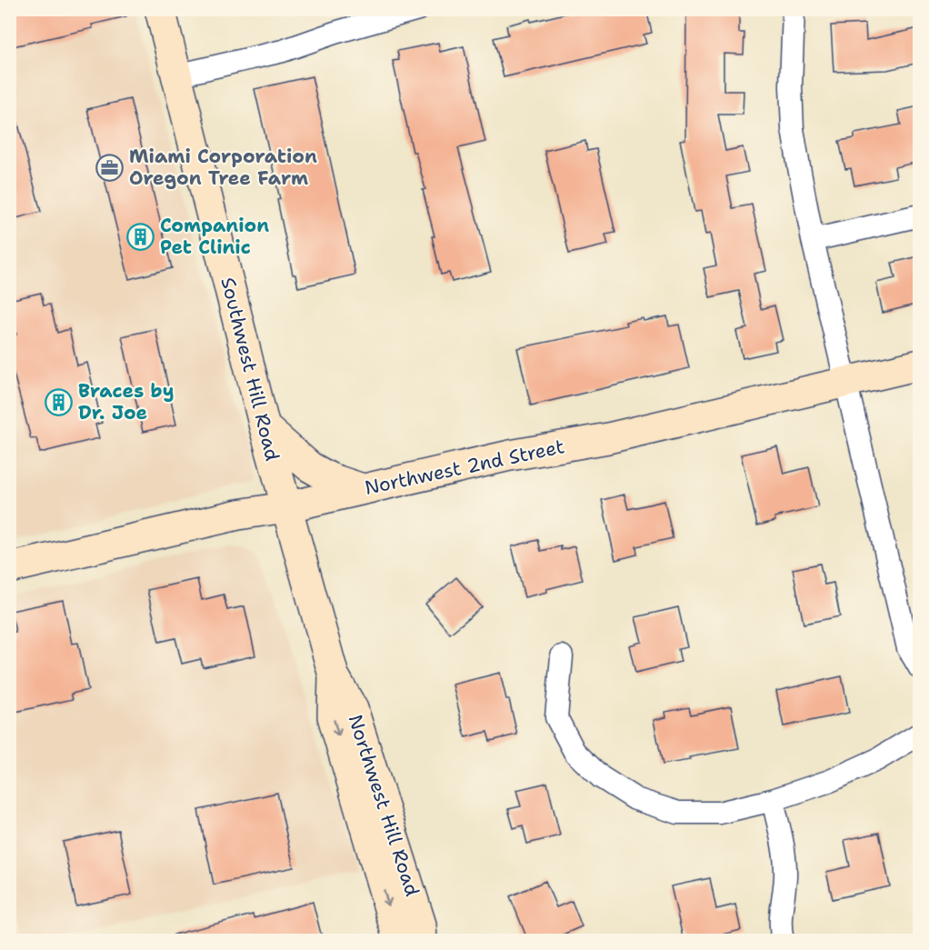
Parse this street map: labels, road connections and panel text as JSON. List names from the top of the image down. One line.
{"streets":{"street":["Southwest Hill Road","Northwest 2nd Street","Northwest Hill Road"]},"crossings":[["Southwest Hill Road","Northwest 2nd Street"],["Southwest Hill Road","Northwest Hill Road"],["Northwest 2nd Street","Northwest Hill Road"]],"places":{"office":["Miami Corporation Oregon Tree Farm"],"building":["Companion Pet Clinic","Braces by Dr. Joe"]}}
